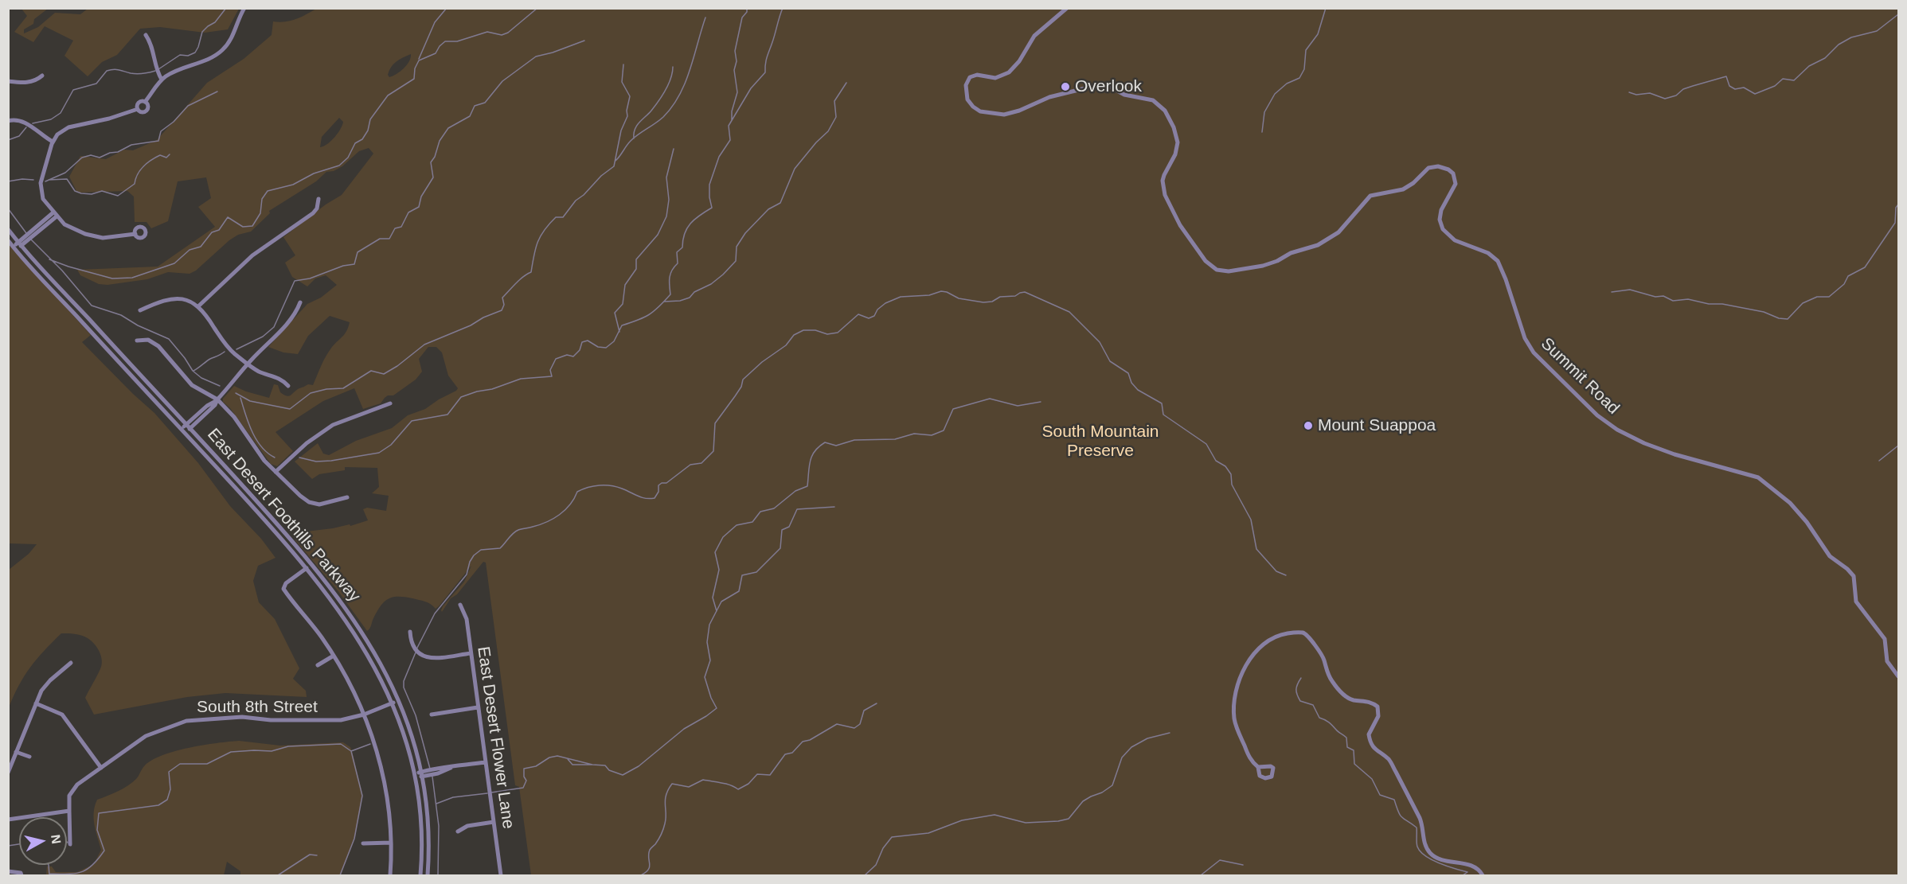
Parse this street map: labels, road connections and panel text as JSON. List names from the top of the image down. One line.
{"streets":{"street":["Summit Road","East Desert Foothills Parkway","South 8th Street","East Desert Flower Lane"]},"crossings":[["East Desert Foothills Parkway","South 8th Street"]],"parks":["South Mountain Preserve"],"places":["Overlook","Mount Suappoa"],"north":"right"}
